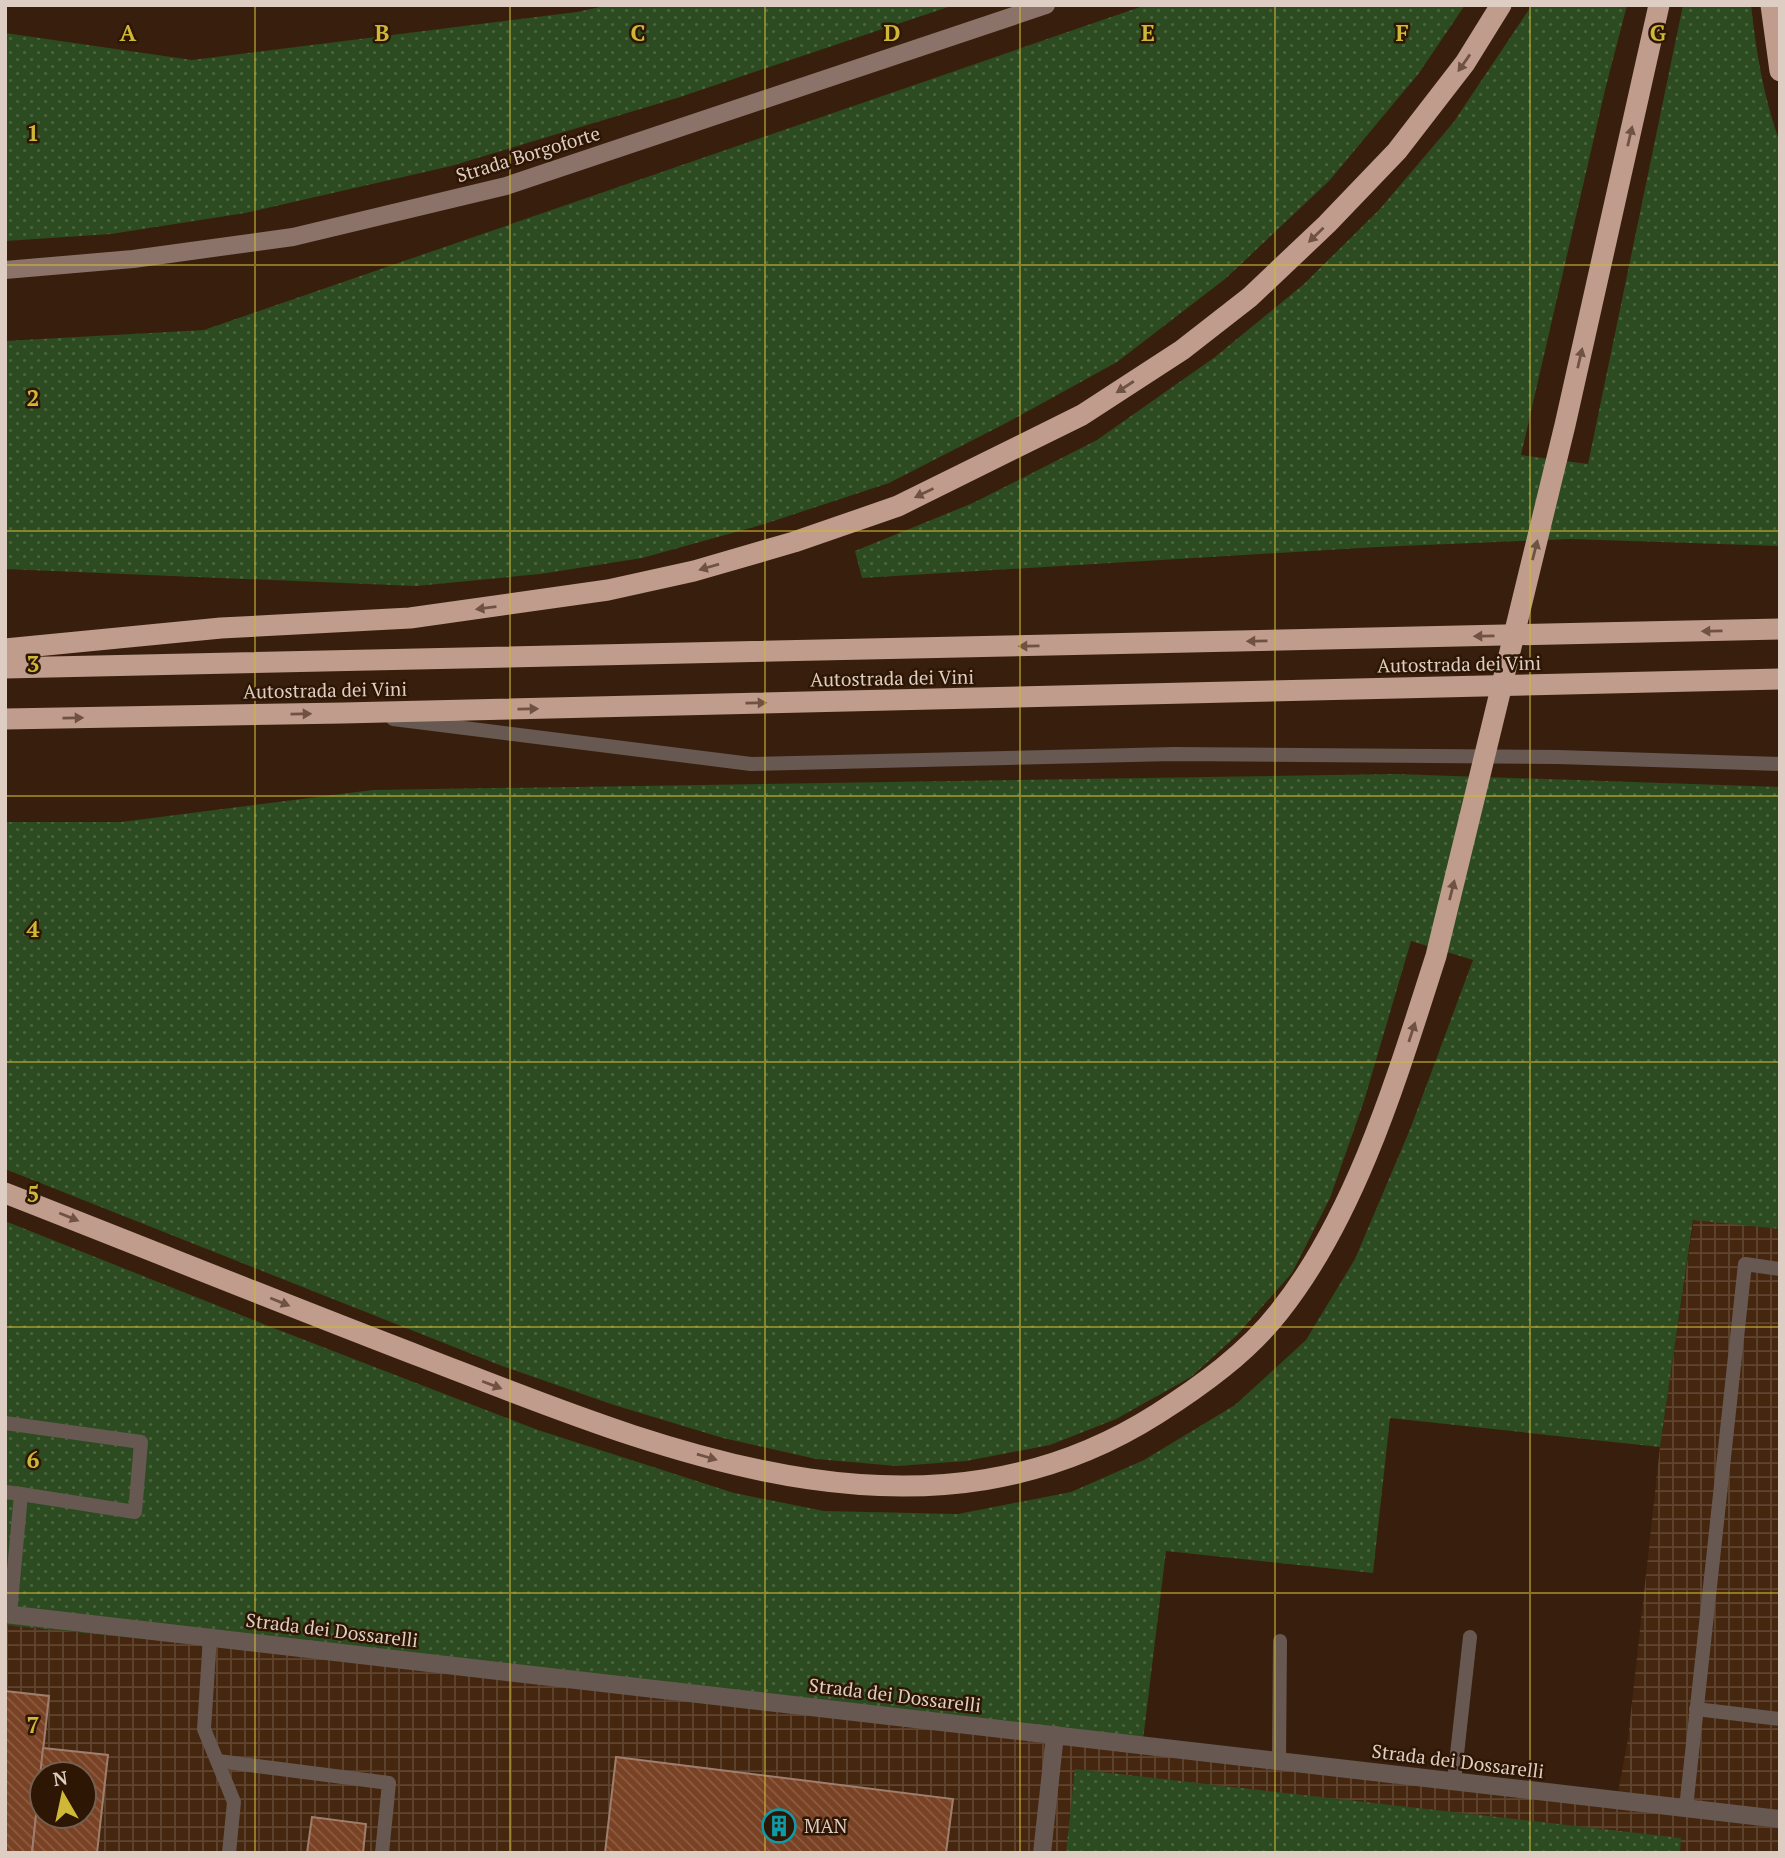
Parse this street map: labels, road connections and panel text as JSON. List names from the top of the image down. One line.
{"streets":{"highway":["Autostrada dei Vini"],"main road":["Strada Borgoforte"],"street":["Strada dei Dossarelli"]},"places":{"building":["MAN"]},"north":"top","grid":{"columns":["A","B","C","D","E","F","G"],"rows":["1","2","3","4","5","6","7"]}}
